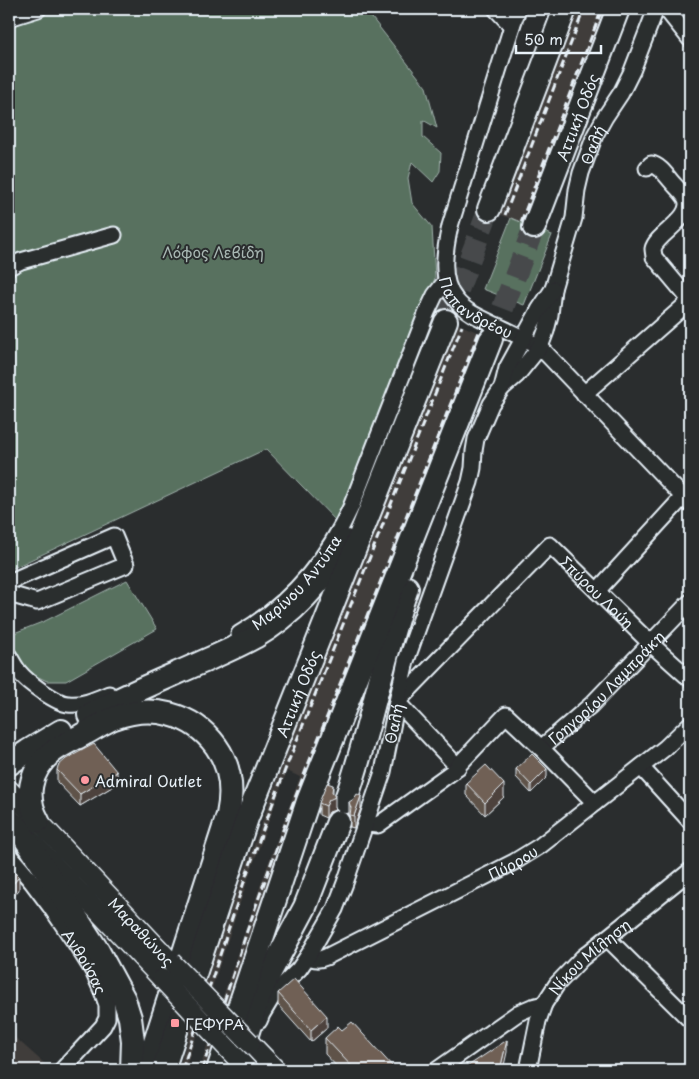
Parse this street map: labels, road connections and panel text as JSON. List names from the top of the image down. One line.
{"streets":{"highway":["Αττική Οδός"],"main road":["Μαραθώνος"],"street":["Θαλή","Παπανδρέου","Μαρίνου Αντύπα","Σπύρου Λούη","Γρηγορίου Λαμπράκη","Πύρρου","Νίκου Μίληση","Ανθούσας"]},"crossings":[["Θαλή","Παπανδρέου"],["Θαλή","Σπύρου Λούη"],["Θαλή","Πύρρου"],["Θαλή","Μαραθώνος"],["Παπανδρέου","Μαρίνου Αντύπα"],["Σπύρου Λούη","Γρηγορίου Λαμπράκη"]],"parks":["Λόφος Λεβίδη"],"places":{"other":["Admiral Outlet"],"transit":["ΓΕΦΥΡΑ"]},"scale_bar":"50 m"}
